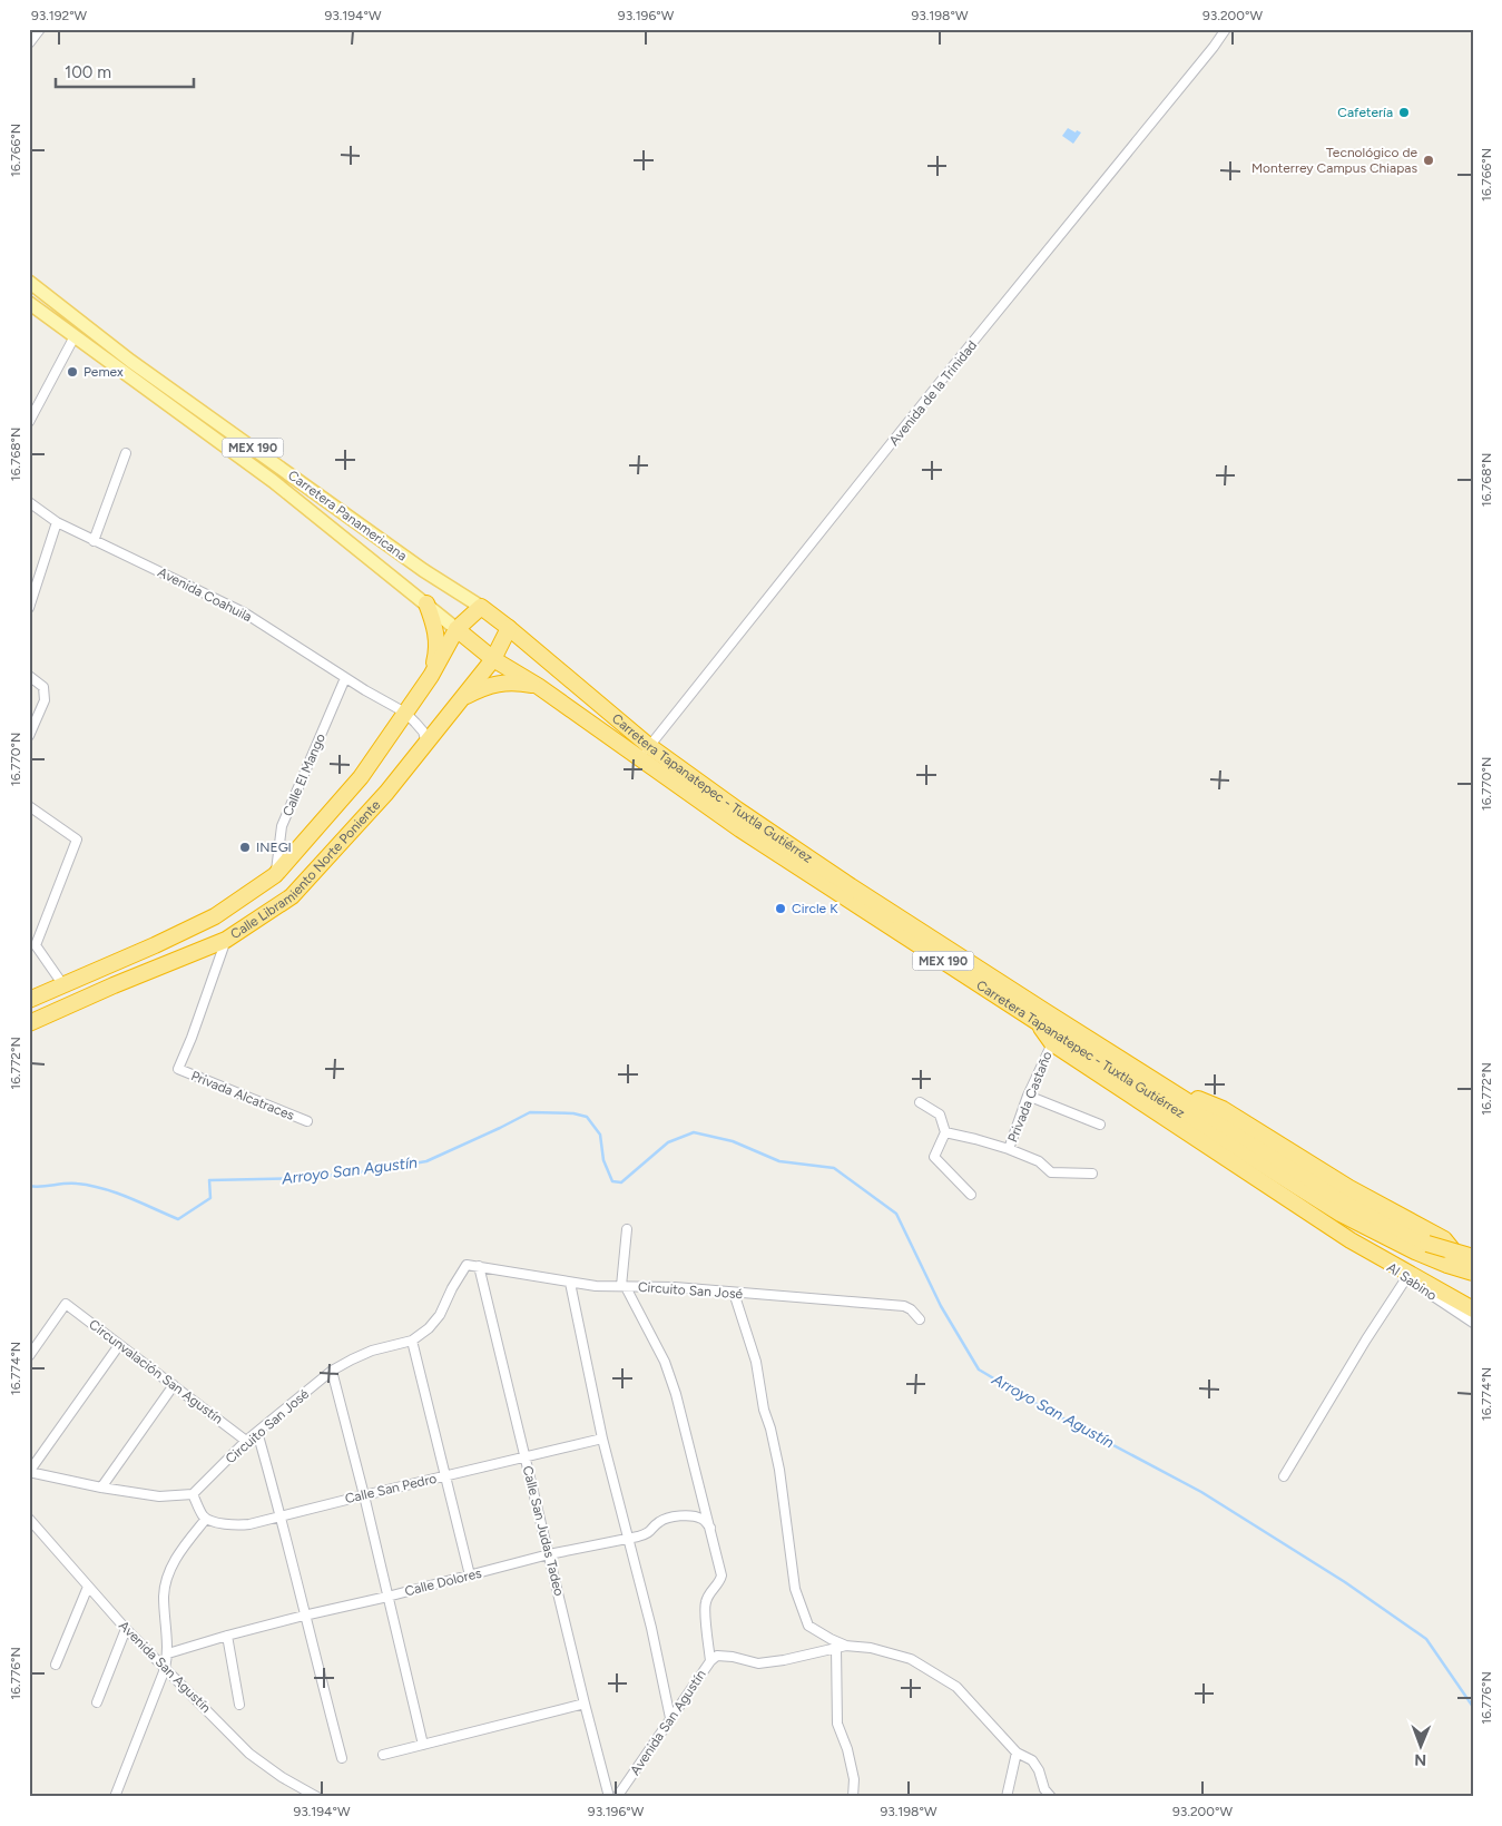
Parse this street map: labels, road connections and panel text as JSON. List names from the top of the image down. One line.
{"streets":{"highway":["MEX 190","Carretera Tapanatepec - Tuxtla Gutiérrez","Calle Libramiento Norte Poniente"],"main road":["Carretera Panamericana"],"street":["Avenida de la Trinidad","Avenida Coahuila","Calle El Mango","Privada Alcatraces","Privada Castaño","Al Sabino","Circuito San José","Circunvalación San Agustín","Calle San Pedro","Calle San Judas Tadeo","Calle Dolores","Avenida San Agustín"]},"crossings":[["Avenida de la Trinidad","Carretera Tapanatepec - Tuxtla Gutiérrez"],["MEX 190","Carretera Tapanatepec - Tuxtla Gutiérrez"],["MEX 190","Privada Castaño"],["MEX 190","Al Sabino"],["Carretera Panamericana","Carretera Tapanatepec - Tuxtla Gutiérrez"],["Carretera Panamericana","Calle Libramiento Norte Poniente"],["Avenida Coahuila","Calle El Mango"],["Avenida Coahuila","Calle Libramiento Norte Poniente"],["Calle El Mango","Calle Libramiento Norte Poniente"],["Carretera Tapanatepec - Tuxtla Gutiérrez","Calle Libramiento Norte Poniente"],["Calle Libramiento Norte Poniente","Privada Alcatraces"],["Circuito San José","Circunvalación San Agustín"],["Circuito San José","Calle San Judas Tadeo"],["Calle San Pedro","Calle San Judas Tadeo"],["Calle San Judas Tadeo","Calle Dolores"]],"water":["Arroyo San Agustín"],"places":["Cafetería","Tecnológico de Monterrey Campus Chiapas","Pemex","INEGI","Circle K"],"scale_bar":"100 m","north":"bottom","coordinates":["93.192°W","93.194°W","93.196°W","93.198°W","93.200°W","16.766°N","16.768°N","16.770°N","16.772°N","16.774°N","16.776°N"]}
